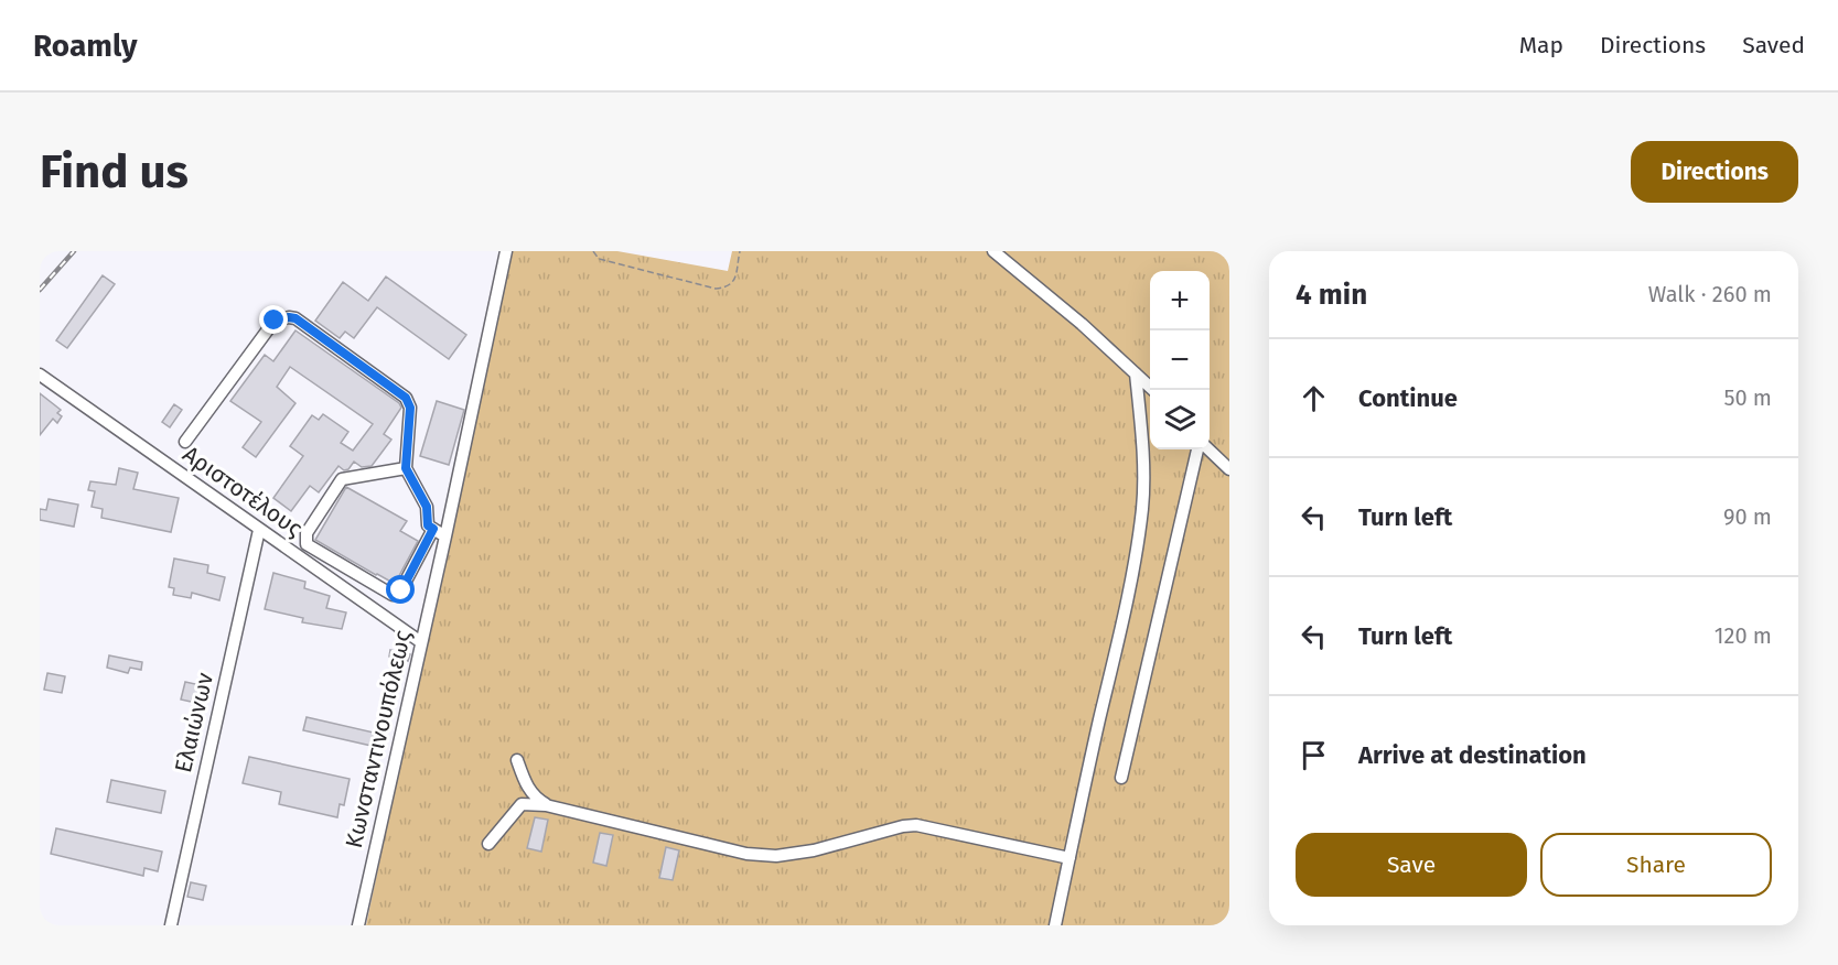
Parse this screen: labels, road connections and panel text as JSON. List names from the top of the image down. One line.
{"streets":{"street":["Αριστοτέλους","Ελαιώνων","Κωνσταντινουπόλεως"]},"crossings":[["Αριστοτέλους","Ελαιώνων"],["Αριστοτέλους","Κωνσταντινουπόλεως"]],"page":{"header":"Roamly","nav":["Map","Directions","Saved"],"buttons":["Directions",["Save","Share"]],"title":"Find us","heading":["4 min","Walk · 260 m"],"map_buttons":["+","−"],"list":[["Continue","50 m"],["Turn left","90 m"],["Turn left","120 m"],"Arrive at destination"]}}
